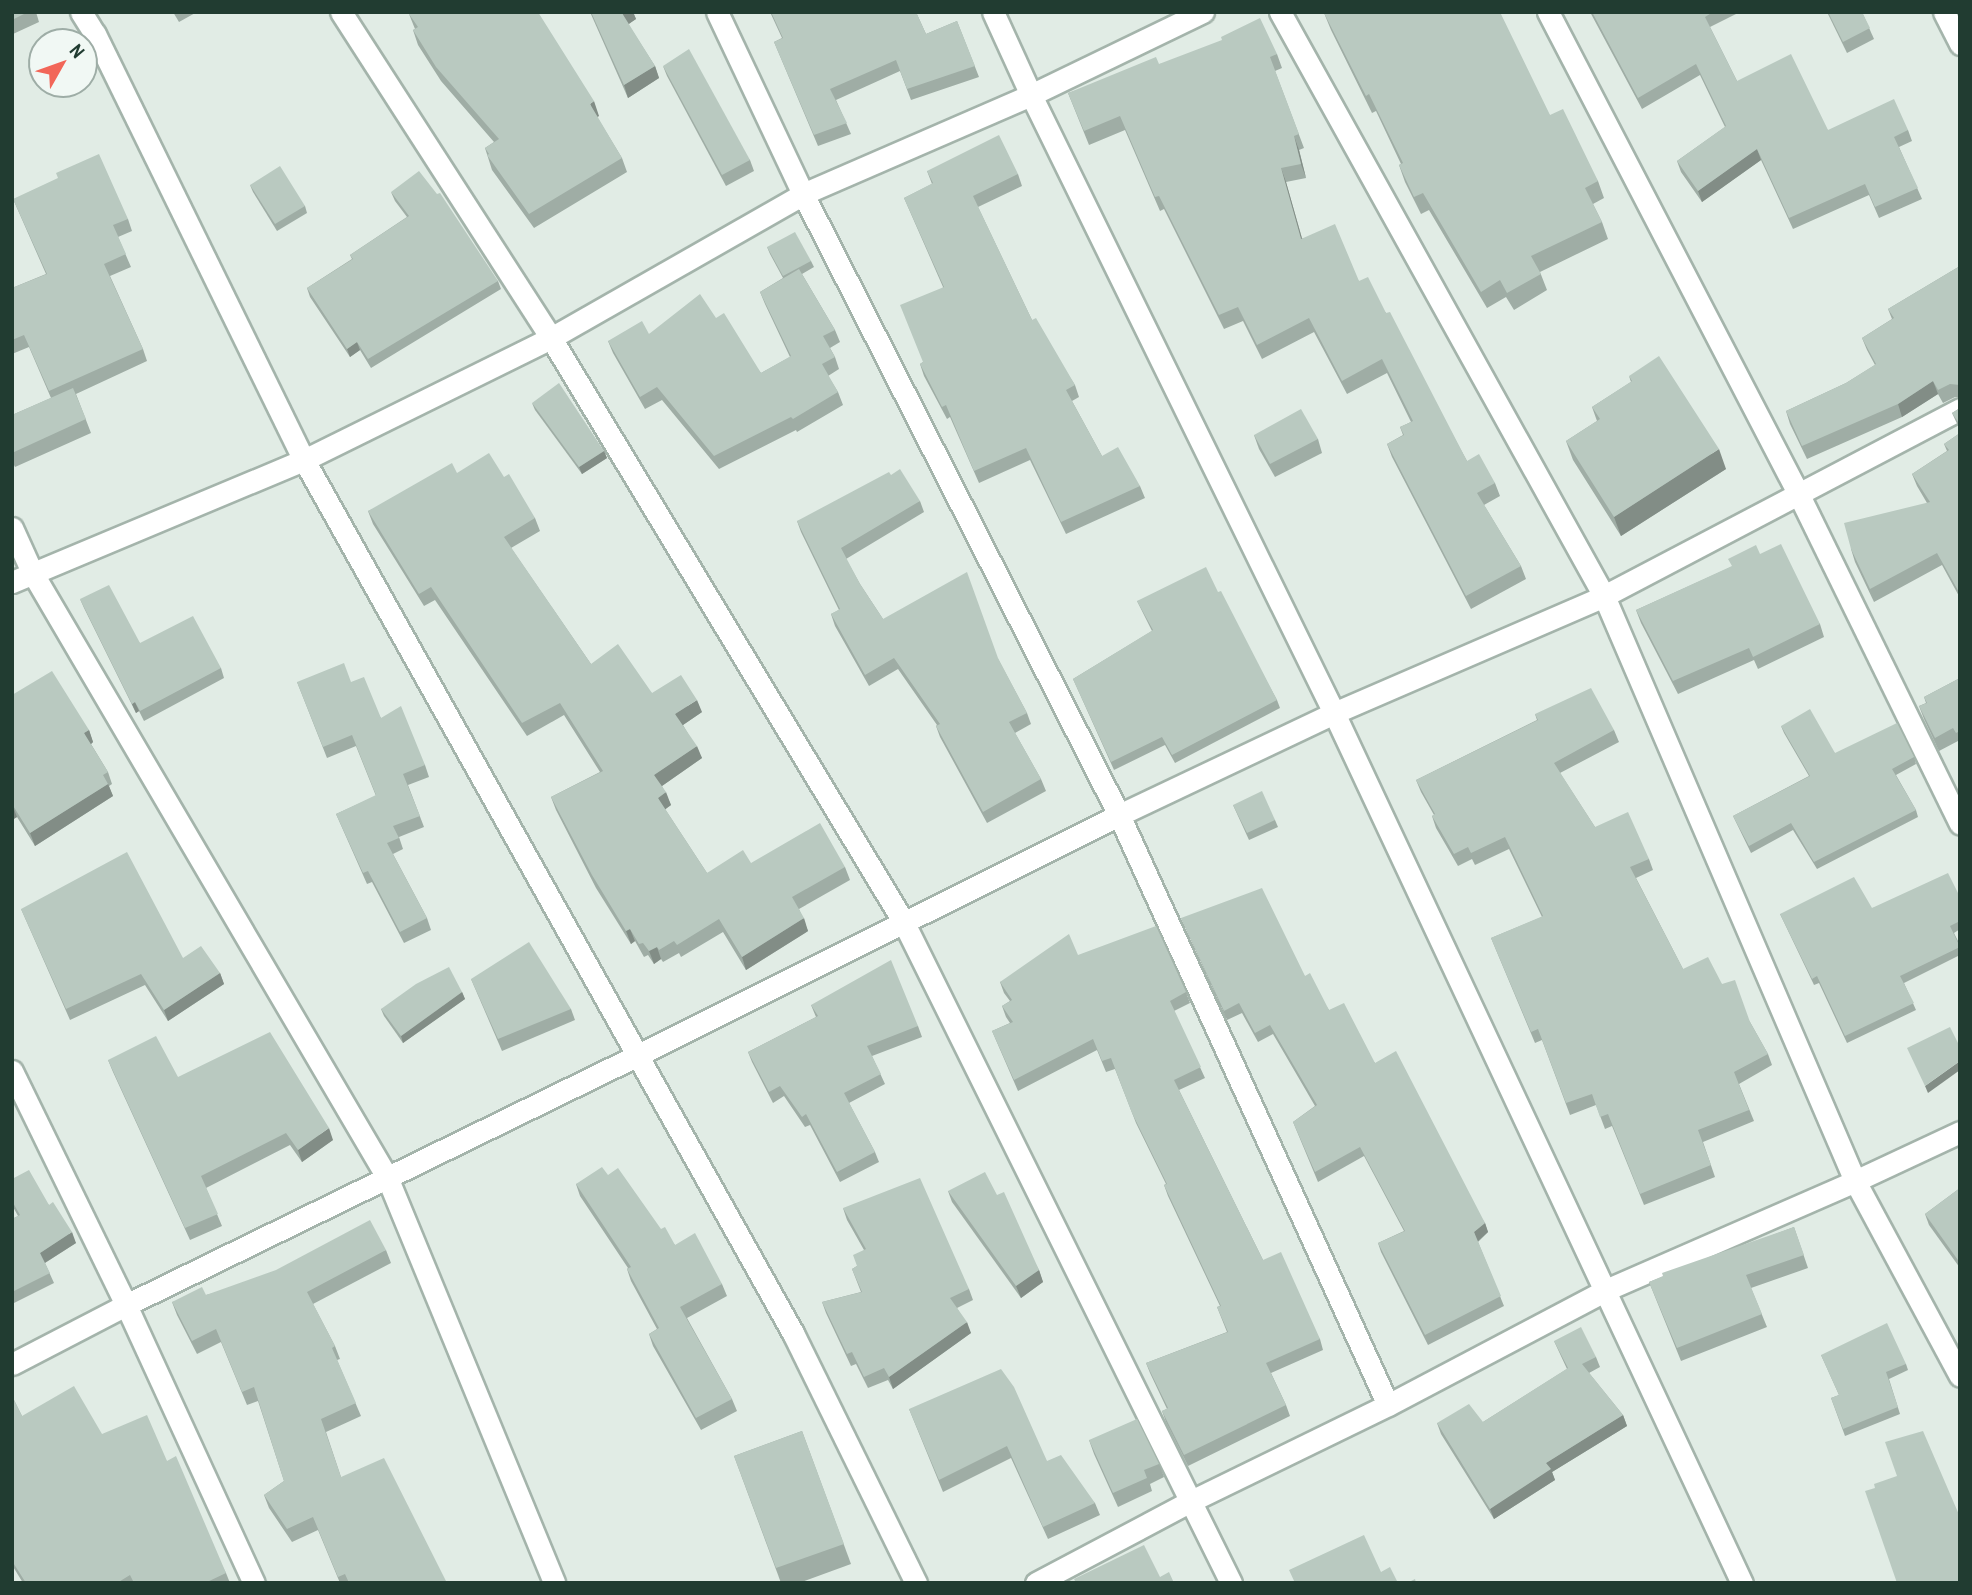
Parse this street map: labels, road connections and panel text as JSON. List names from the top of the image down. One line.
{"north":"top right"}
